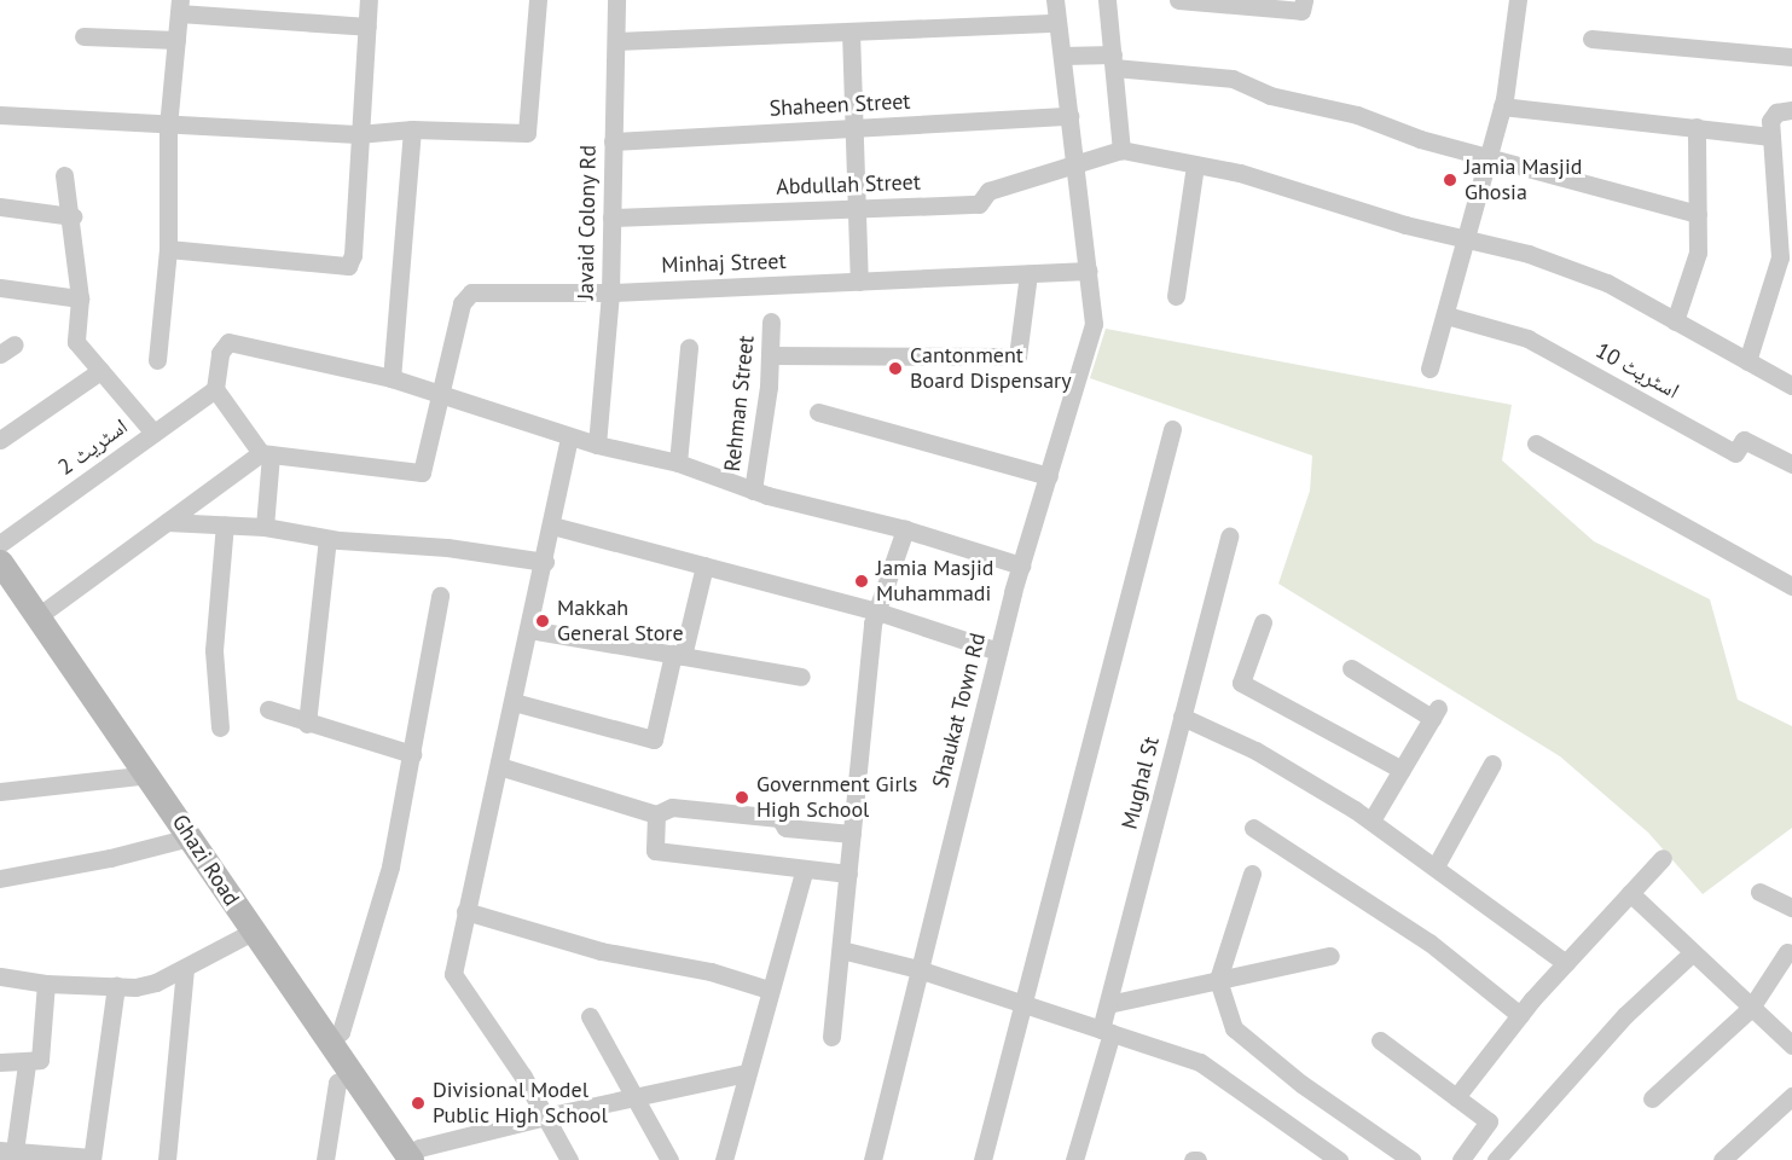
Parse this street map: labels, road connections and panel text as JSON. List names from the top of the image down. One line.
{"streets":{"main road":["Ghazi Road"],"street":["Shaheen Street","Abdullah Street","Javaid Colony Rd","Minhaj Street","اسٹریٹ 10","Rehman Street","اسٹریٹ 2","Shaukat Town Rd","Mughal St"]},"crossings":[["Shaheen Street","Javaid Colony Rd"],["Shaheen Street","Shaukat Town Rd"],["Abdullah Street","Javaid Colony Rd"],["Abdullah Street","Shaukat Town Rd"],["Javaid Colony Rd","Minhaj Street"],["Minhaj Street","Shaukat Town Rd"]],"places":["Jamia Masjid Ghosia","Cantonment Board Dispensary","Jamia Masjid Muhammadi","Makkah General Store","Government Girls High School","Divisional Model Public High School"]}
